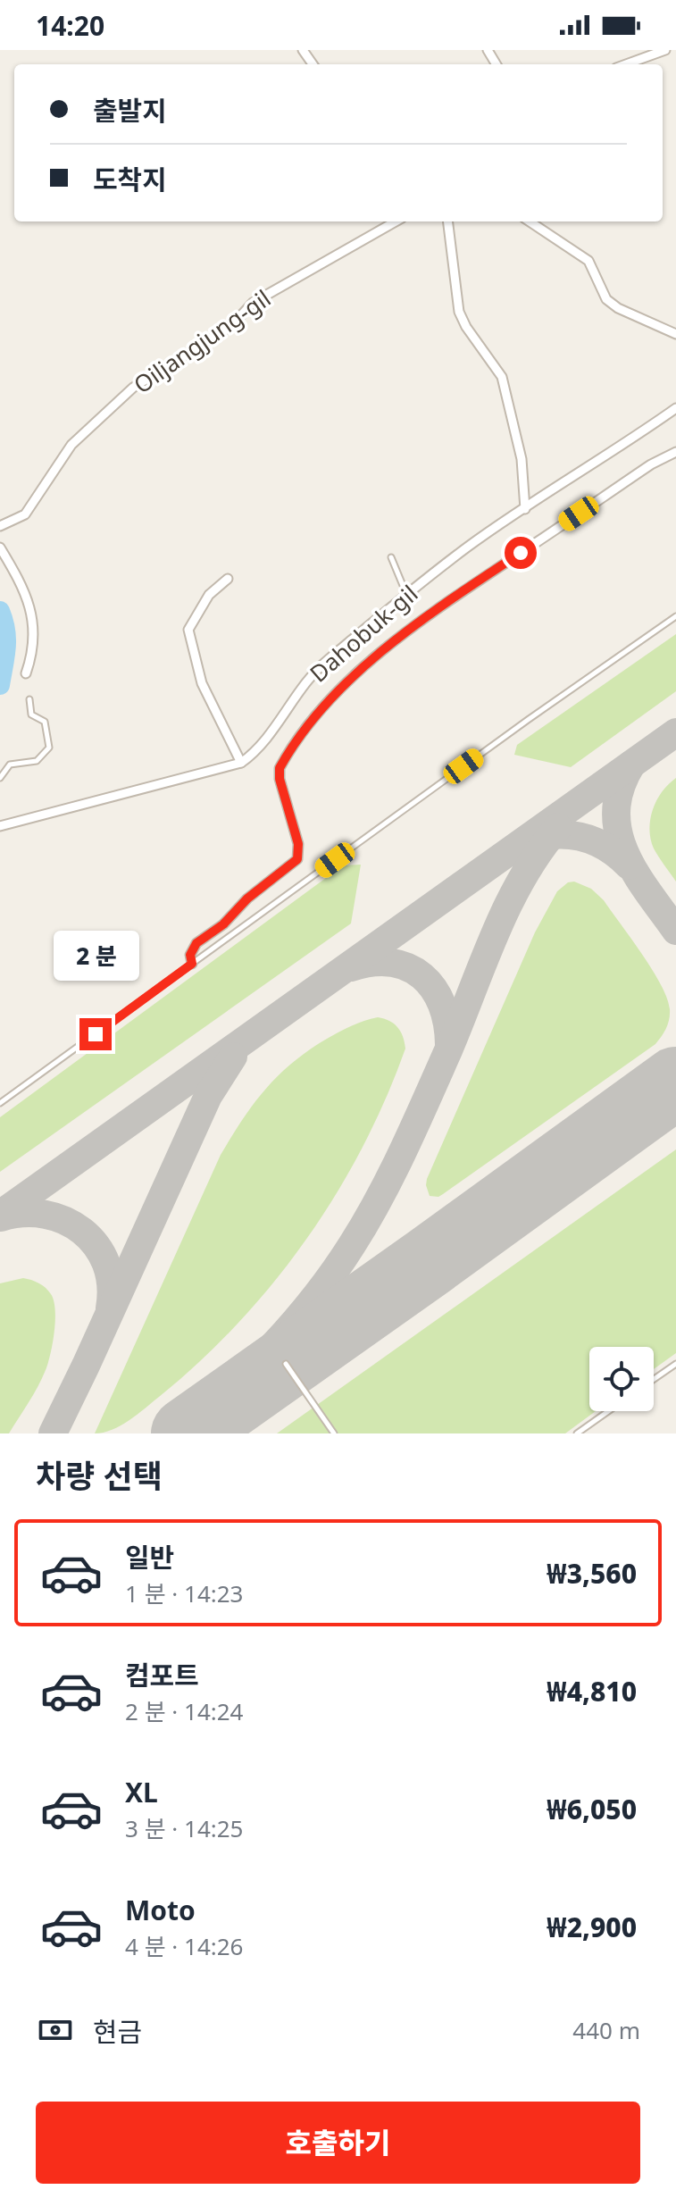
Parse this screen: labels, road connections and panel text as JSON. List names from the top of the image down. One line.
{"streets":{"street":["Oiljangjung-gil","Dahobuk-gil"]},"page":{"status":"14:20","banner":["출발지","도착지"],"bubble":"2 분","heading":"차량 선택","list":[{"name":"일반","note":"1 분 · 14:23","value":"₩3,560"},{"name":"컴포트","note":"2 분 · 14:24","value":"₩4,810"},{"name":"XL","note":"3 분 · 14:25","value":"₩6,050"},{"name":"Moto","note":"4 분 · 14:26","value":"₩2,900"}],"pay":["현금","440 m"],"buttons":"호출하기"}}
